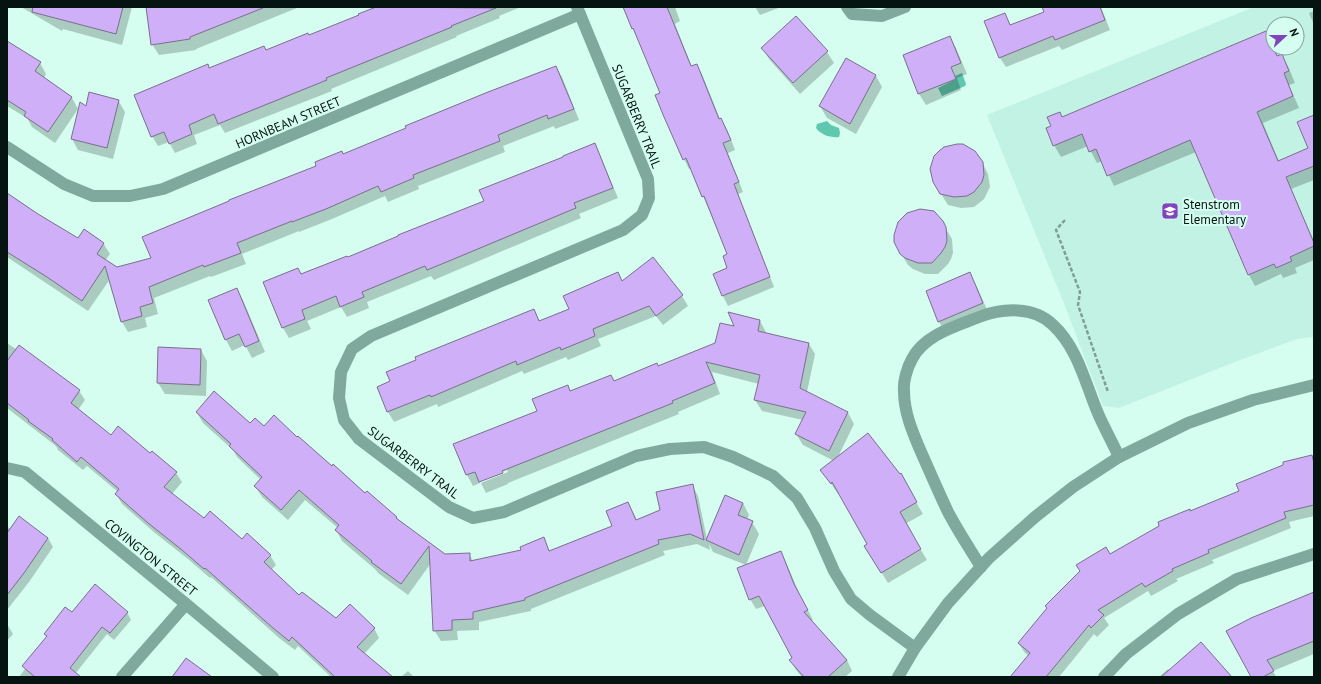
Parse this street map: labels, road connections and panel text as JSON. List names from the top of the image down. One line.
{"streets":{"street":["SUGARBERRY TRAIL","HORNBEAM STREET","COVINGTON STREET"]},"crossings":[["SUGARBERRY TRAIL","HORNBEAM STREET"]],"places":{"school or university":["Stenstrom Elementary"]},"north":"right"}
